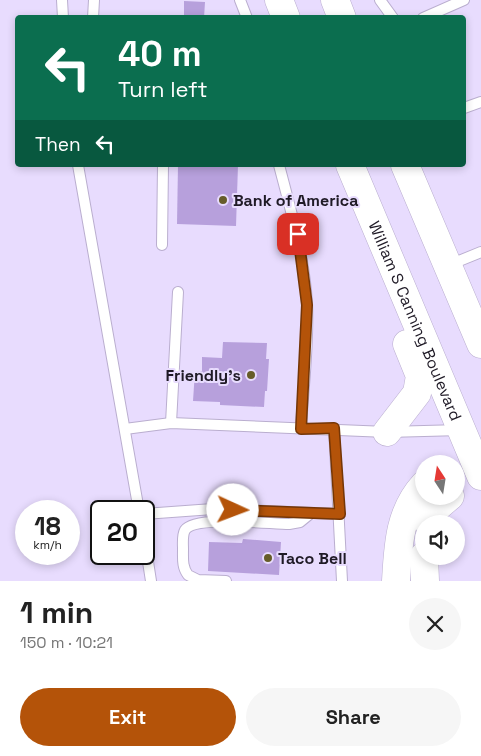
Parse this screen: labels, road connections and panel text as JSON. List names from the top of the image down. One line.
{"streets":{"main road":["William S Canning Boulevard"]},"places":["Bank of America","Friendly's","Taco Bell"],"north":"top","page":{"turn":["40 m","Turn left"],"then":"Then","speed":"18 km/h","limit":"20","heading":["1 min","150 m · 10:21"],"buttons":["Exit","Share"]}}
